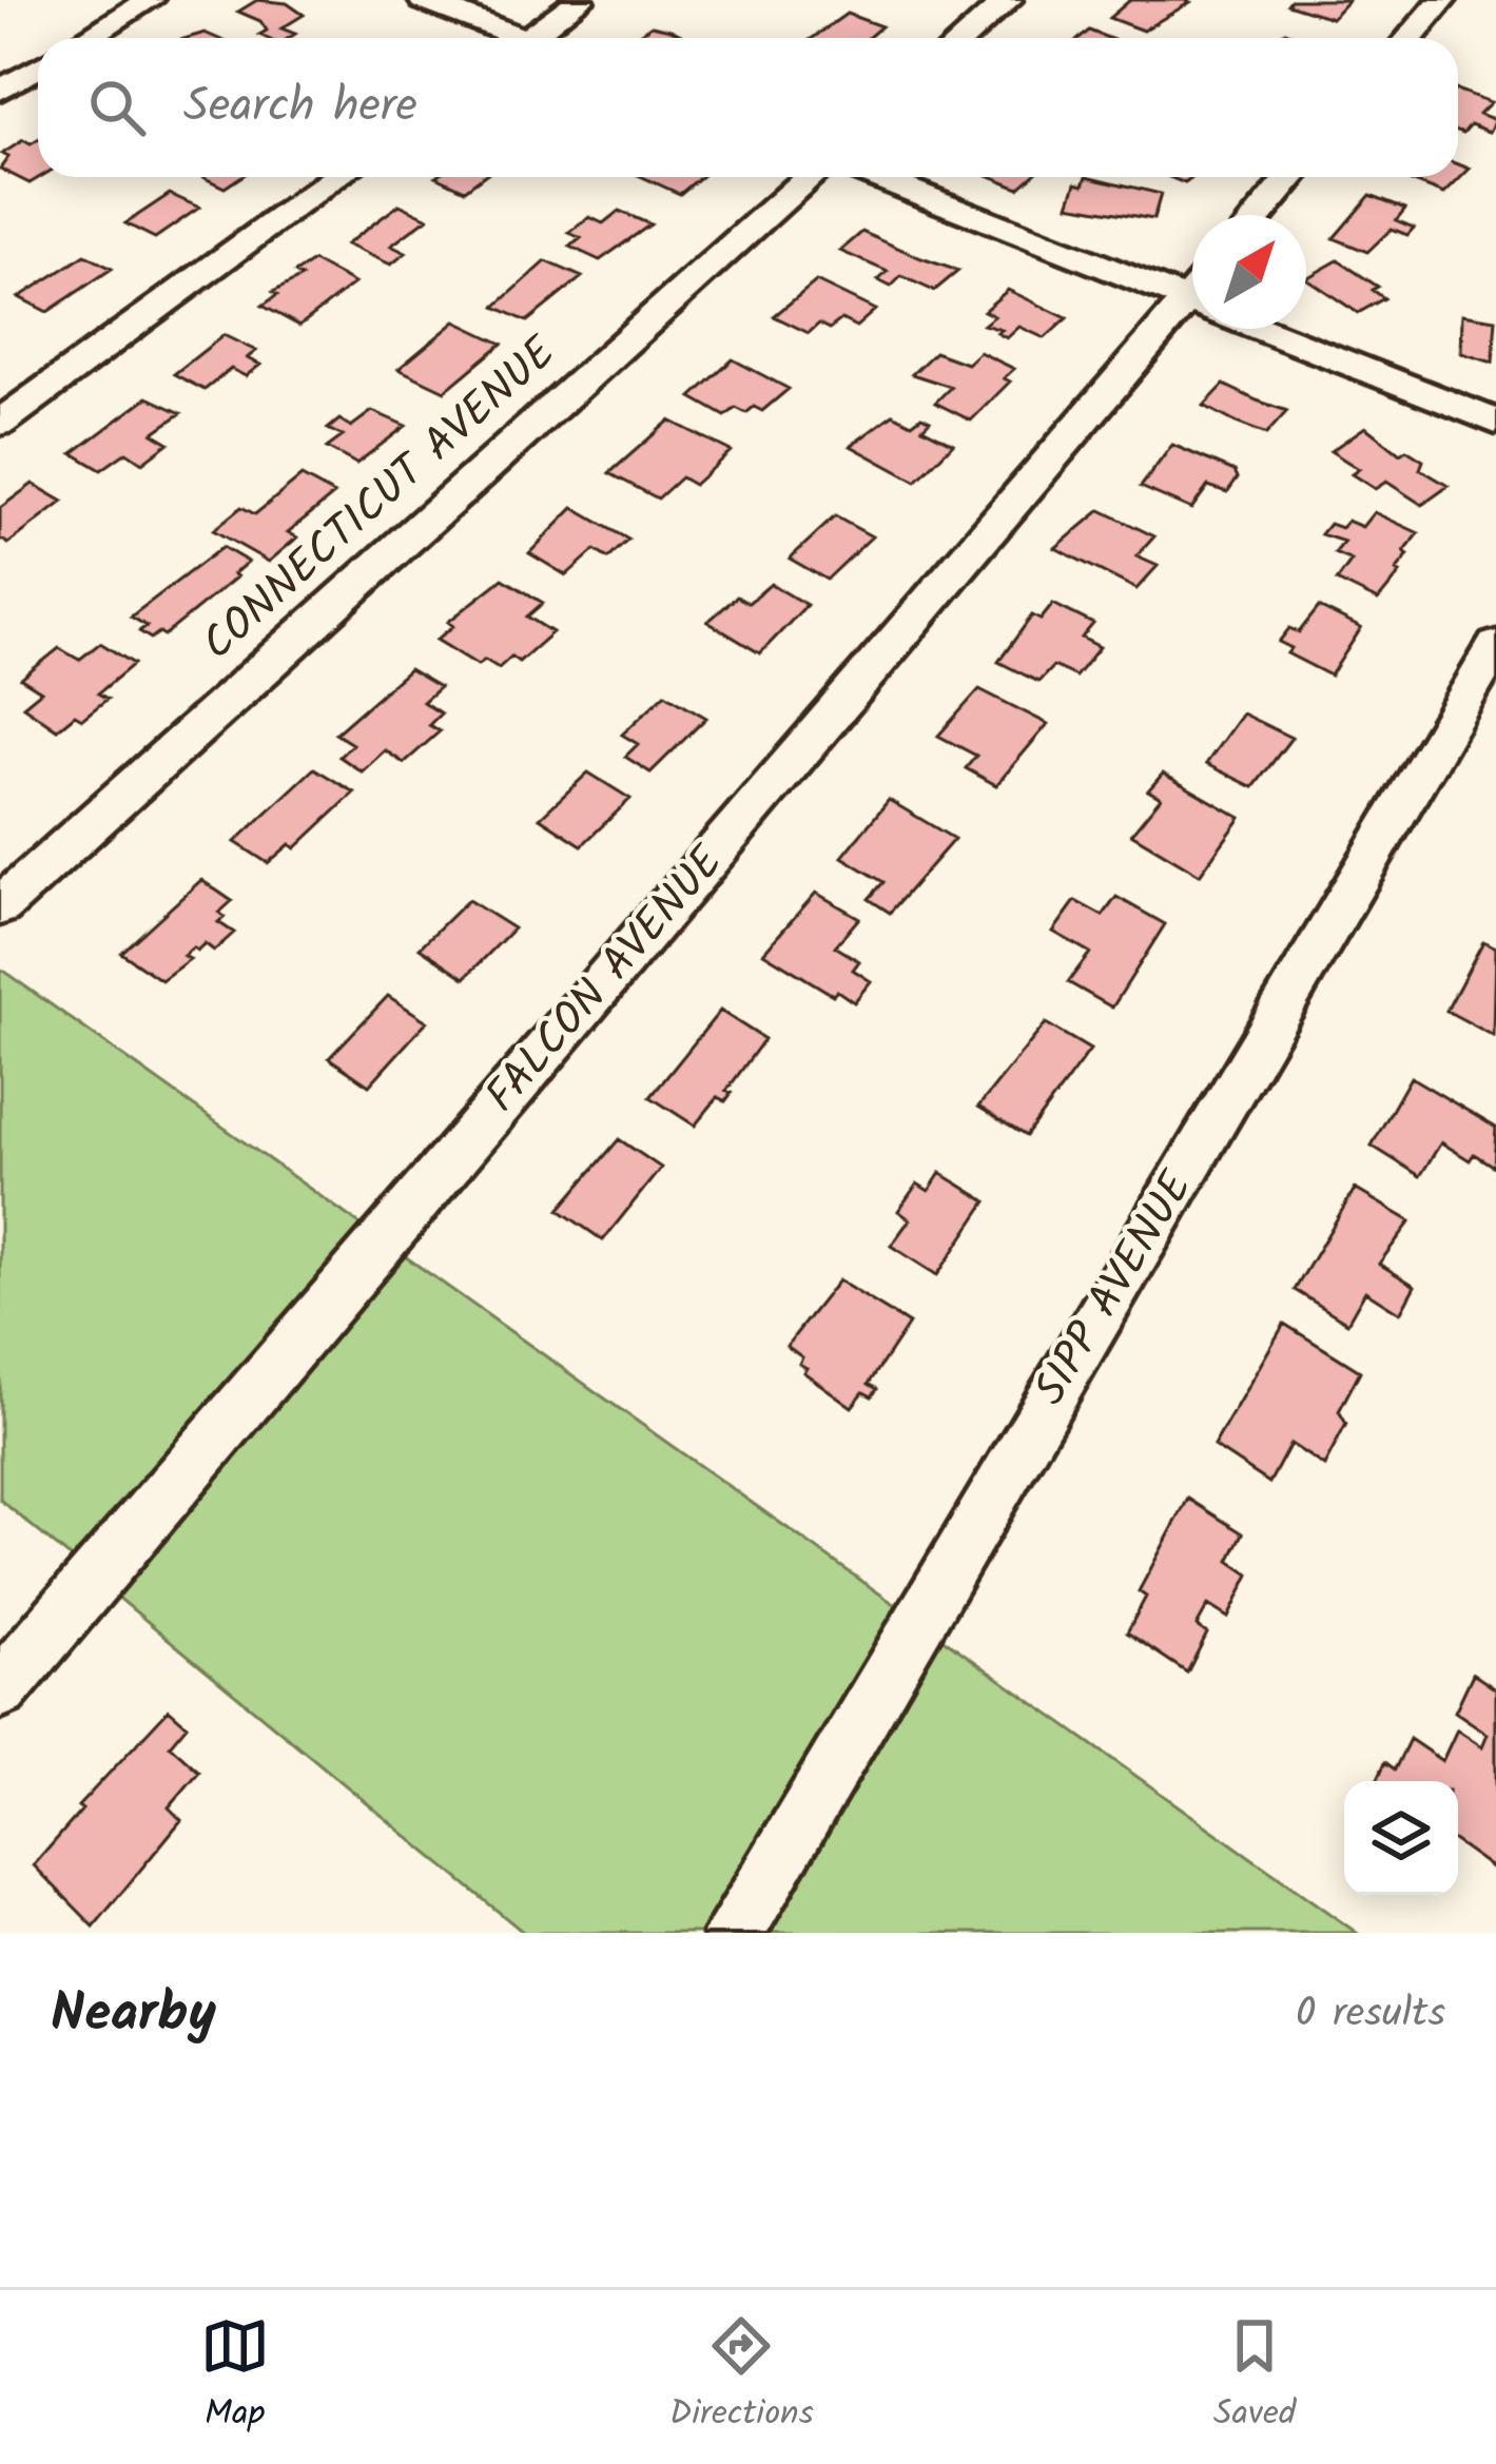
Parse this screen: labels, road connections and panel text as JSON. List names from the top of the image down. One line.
{"streets":{"street":["CONNECTICUT AVENUE","FALCON AVENUE","SIPP AVENUE"]},"north":"top right","page":{"search":"Search here","heading":["Nearby","0 results"],"nav":["Map","Directions","Saved"]}}
